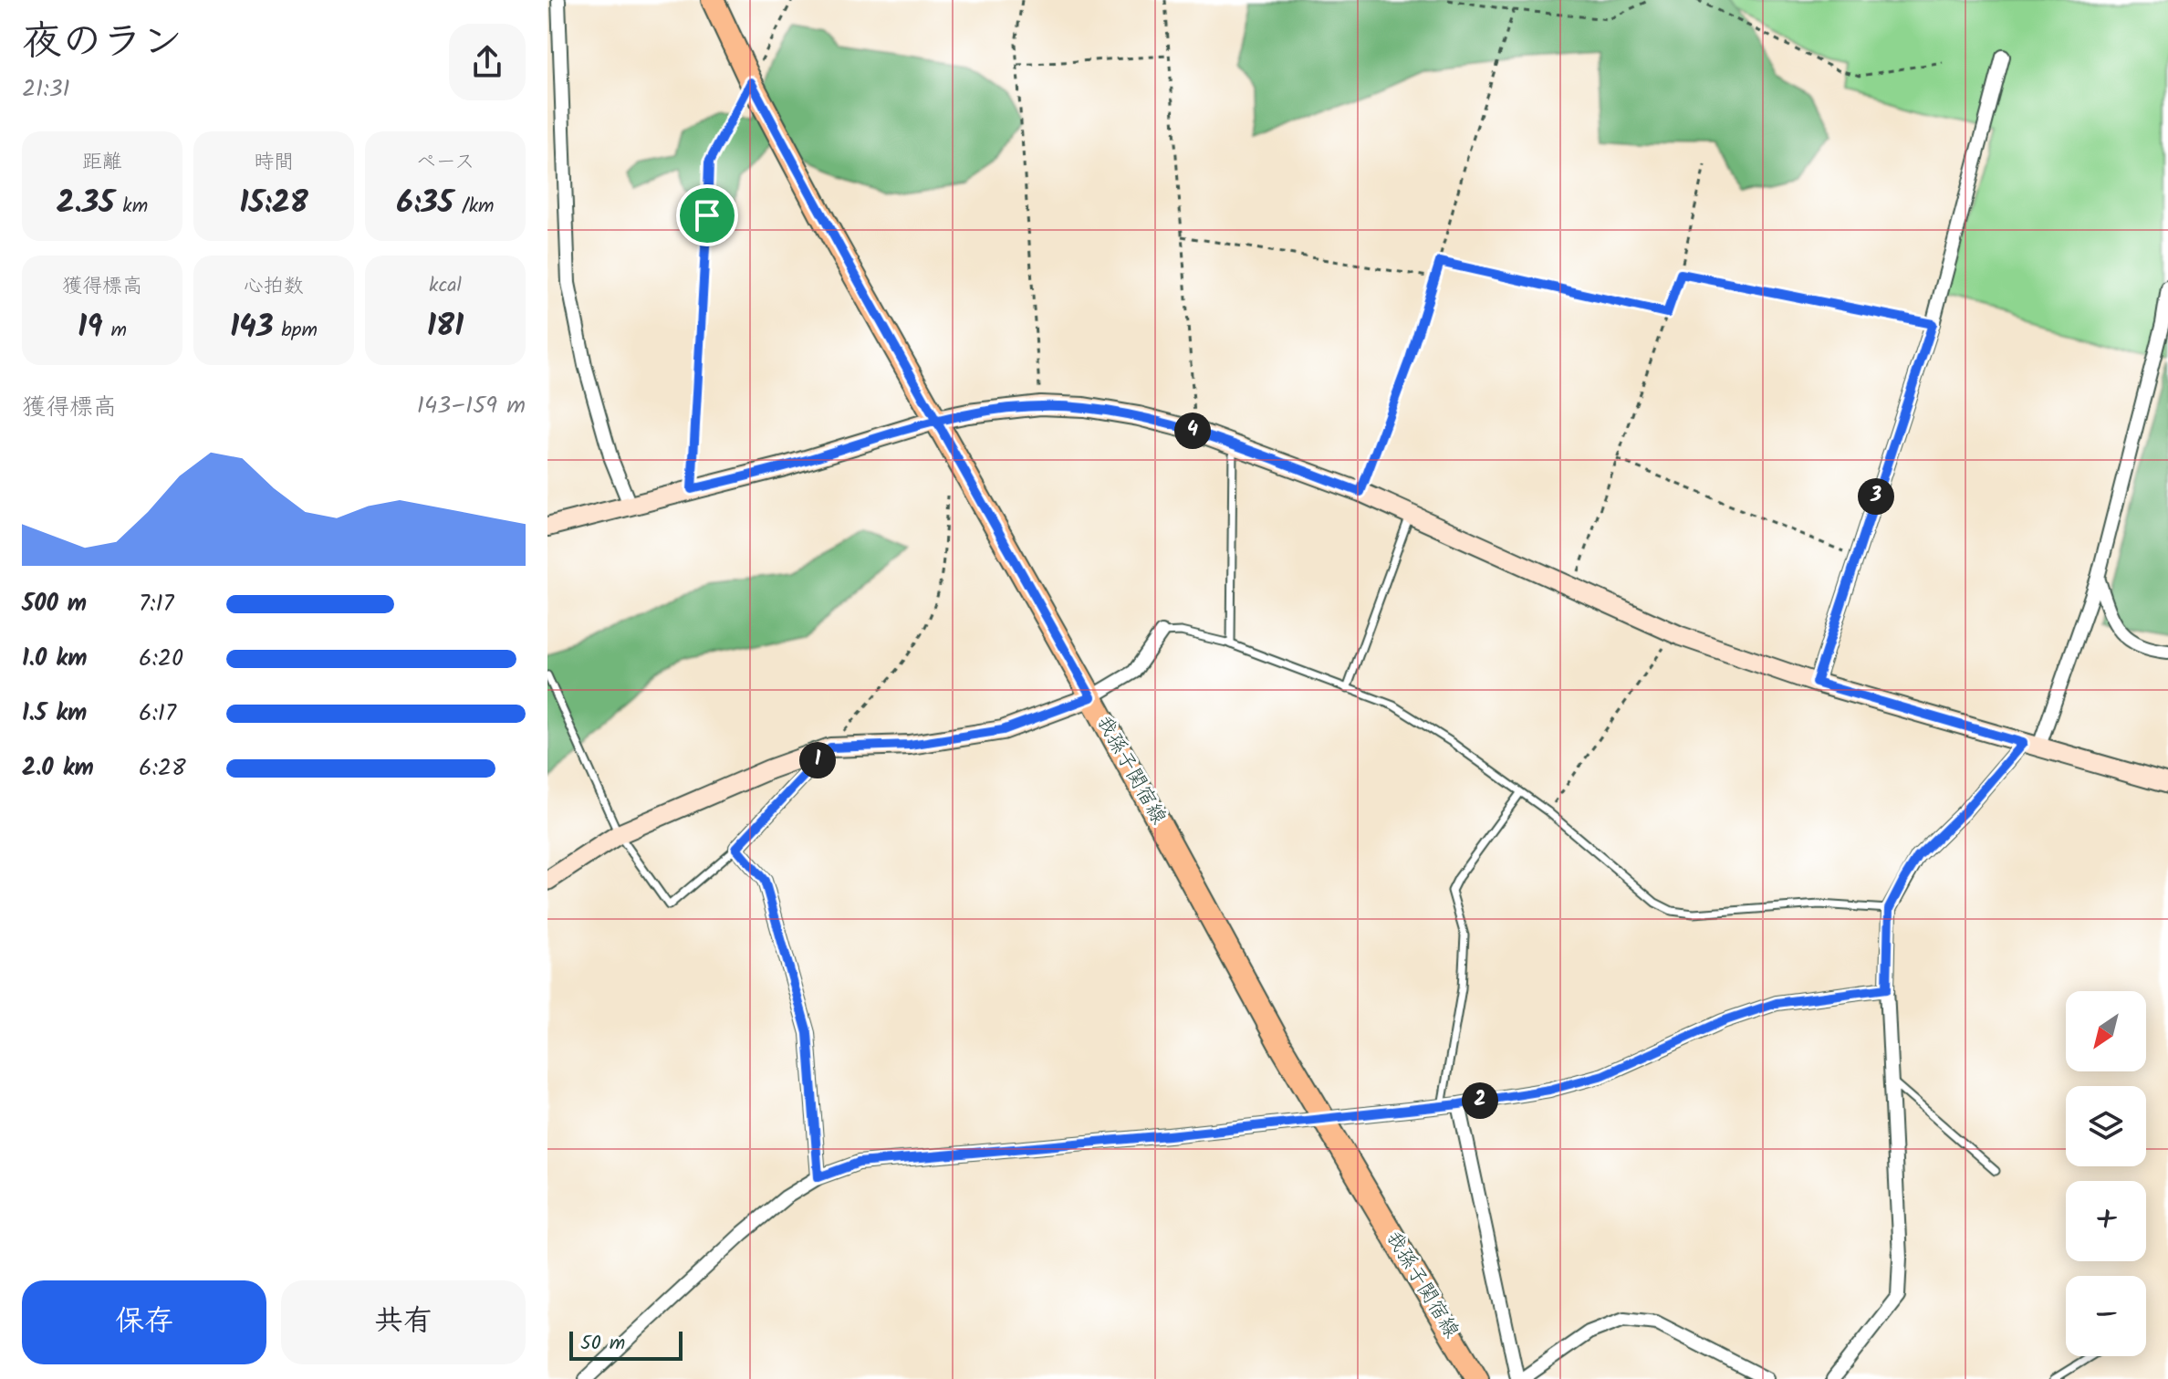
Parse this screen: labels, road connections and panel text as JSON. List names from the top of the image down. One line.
{"streets":{"main road":["我孫子関宿線"]},"scale_bar":"50 m","north":"bottom left","page":{"heading":["夜のラン","21:31"],"stats":[["距離","2.35 km"],["時間","15:28"],["ペース","6:35 /km"],["獲得標高","19 m"],["心拍数","143 bpm"],["kcal","181"]],"chart":["獲得標高","143–159 m"],"pins":["4","3","1","2"],"list":[{"name":"500 m","note":"7:17"},{"name":"1.0 km","note":"6:20"},{"name":"1.5 km","note":"6:17"},{"name":"2.0 km","note":"6:28"}],"map_buttons":["+","−"],"buttons":["保存","共有"],"scale":"50 m"}}
